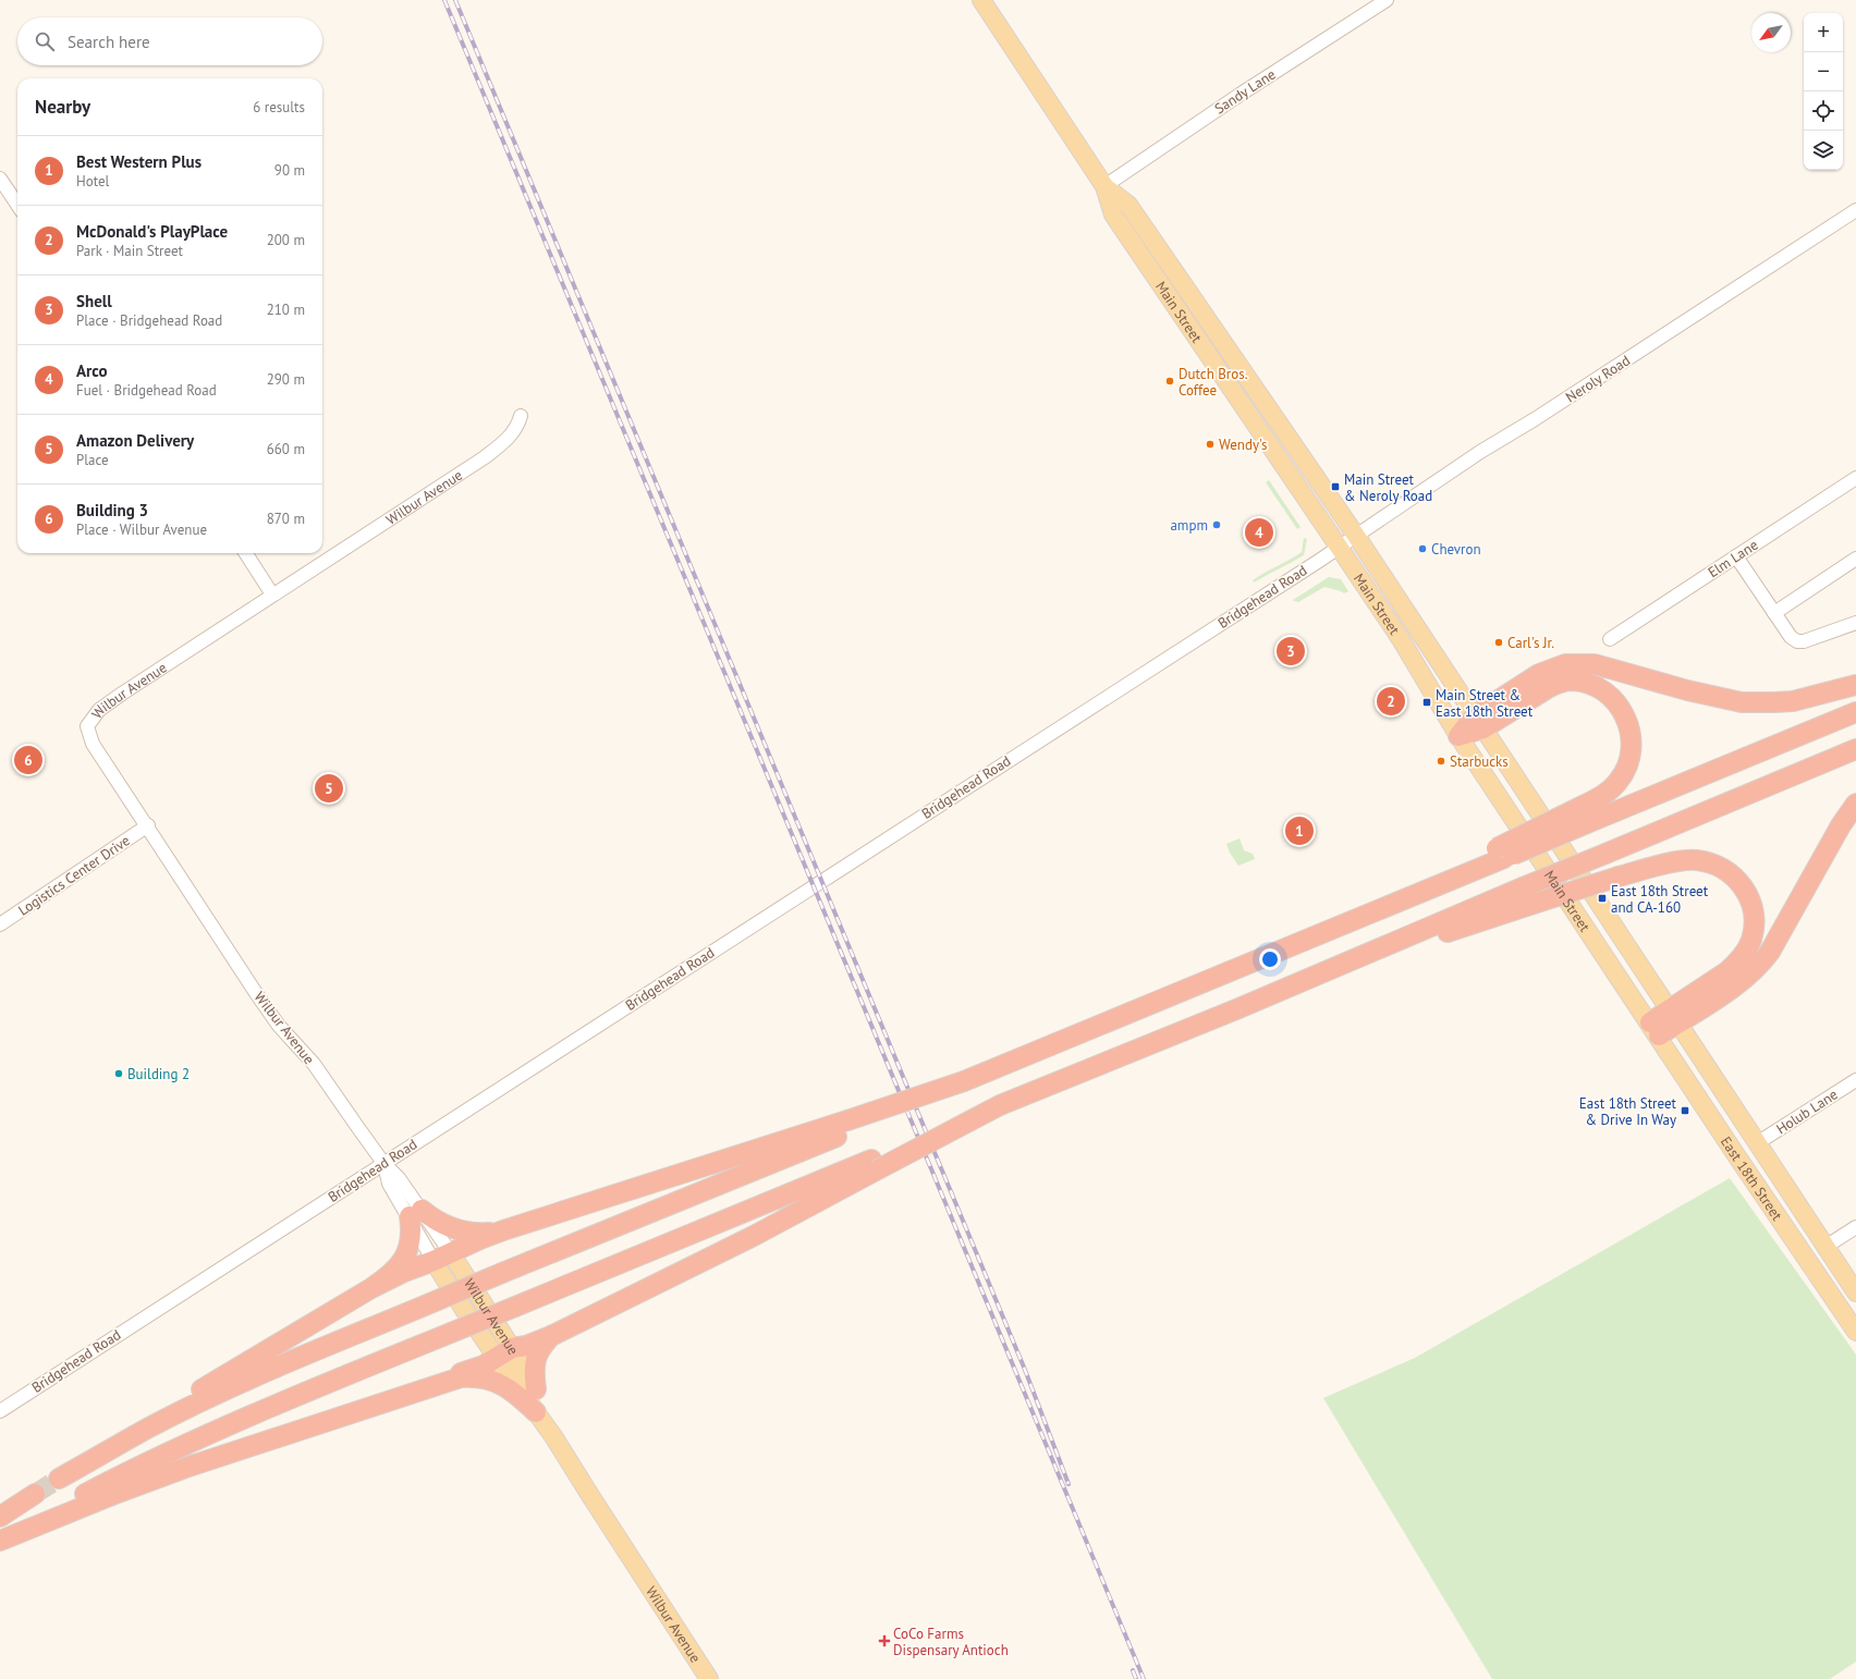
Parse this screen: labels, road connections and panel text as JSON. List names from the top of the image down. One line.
{"streets":{"main road":["Main Street","Wilbur Avenue","East 18th Street"],"street":["Sandy Lane","Neroly Road","Elm Lane","Bridgehead Road","Logistics Center Drive","Holub Lane"]},"crossings":[["Sandy Lane","Main Street"],["Main Street","Neroly Road"],["Main Street","Bridgehead Road"],["Main Street","East 18th Street"],["Neroly Road","Bridgehead Road"],["Wilbur Avenue","Bridgehead Road"],["Wilbur Avenue","Logistics Center Drive"],["Holub Lane","East 18th Street"]],"places":{"other":["Dutch Bros. Coffee","Wendy's","ampm","Chevron","Carl's Jr.","Starbucks","Building 2"],"transit":["Main Street & Neroly Road","Main Street & East 18th Street","East 18th Street and CA-160","East 18th Street & Drive In Way"],"health":["CoCo Farms Dispensary Antioch"]},"north":"bottom left","page":{"map_buttons":["+","−"],"search":"Search here","heading":["Nearby","6 results"],"list":[{"mark":"1","name":"Best Western Plus","note":"Hotel","value":"90 m"},{"mark":"2","name":"McDonald's PlayPlace","note":"Park · Main Street","value":"200 m"},{"mark":"3","name":"Shell","note":"Place · Bridgehead Road","value":"210 m"},{"mark":"4","name":"Arco","note":"Fuel · Bridgehead Road","value":"290 m"},{"mark":"5","name":"Amazon Delivery","note":"Place","value":"660 m"},{"mark":"6","name":"Building 3","note":"Place · Wilbur Avenue","value":"870 m"}],"pins":["4","3","2","6","5","1"]}}
